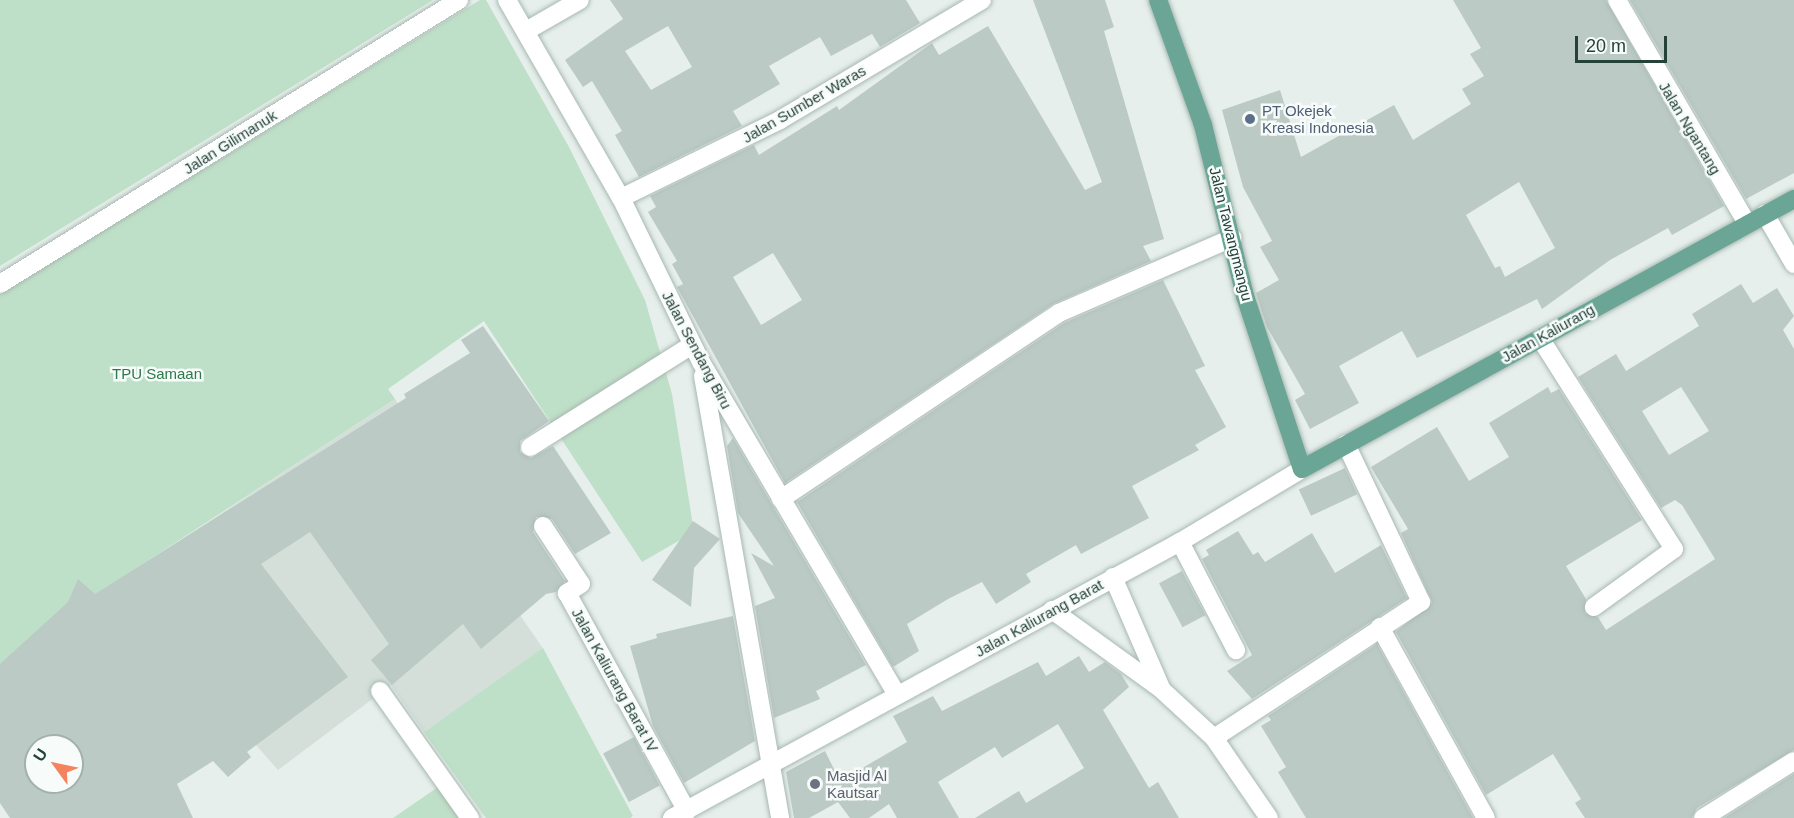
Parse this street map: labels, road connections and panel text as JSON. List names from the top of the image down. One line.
{"streets":{"main road":["Jalan Tawangmangu","Jalan Kaliurang"],"street":["Jalan Sumber Waras","Jalan Ngantang","Jalan Gilimanuk","Jalan Sendang Biru","Jalan Kaliurang Barat","Jalan Kaliurang Barat IV"]},"crossings":[["Jalan Sumber Waras","Jalan Sendang Biru"],["Jalan Ngantang","Jalan Kaliurang"],["Jalan Tawangmangu","Jalan Kaliurang"],["Jalan Tawangmangu","Jalan Kaliurang Barat"],["Jalan Kaliurang","Jalan Kaliurang Barat"],["Jalan Sendang Biru","Jalan Kaliurang Barat"],["Jalan Kaliurang Barat","Jalan Kaliurang Barat IV"]],"parks":["TPU Samaan"],"places":["PT Okejek Kreasi Indonesia","Masjid Al Kautsar"],"scale_bar":"20 m","north":"top left"}
